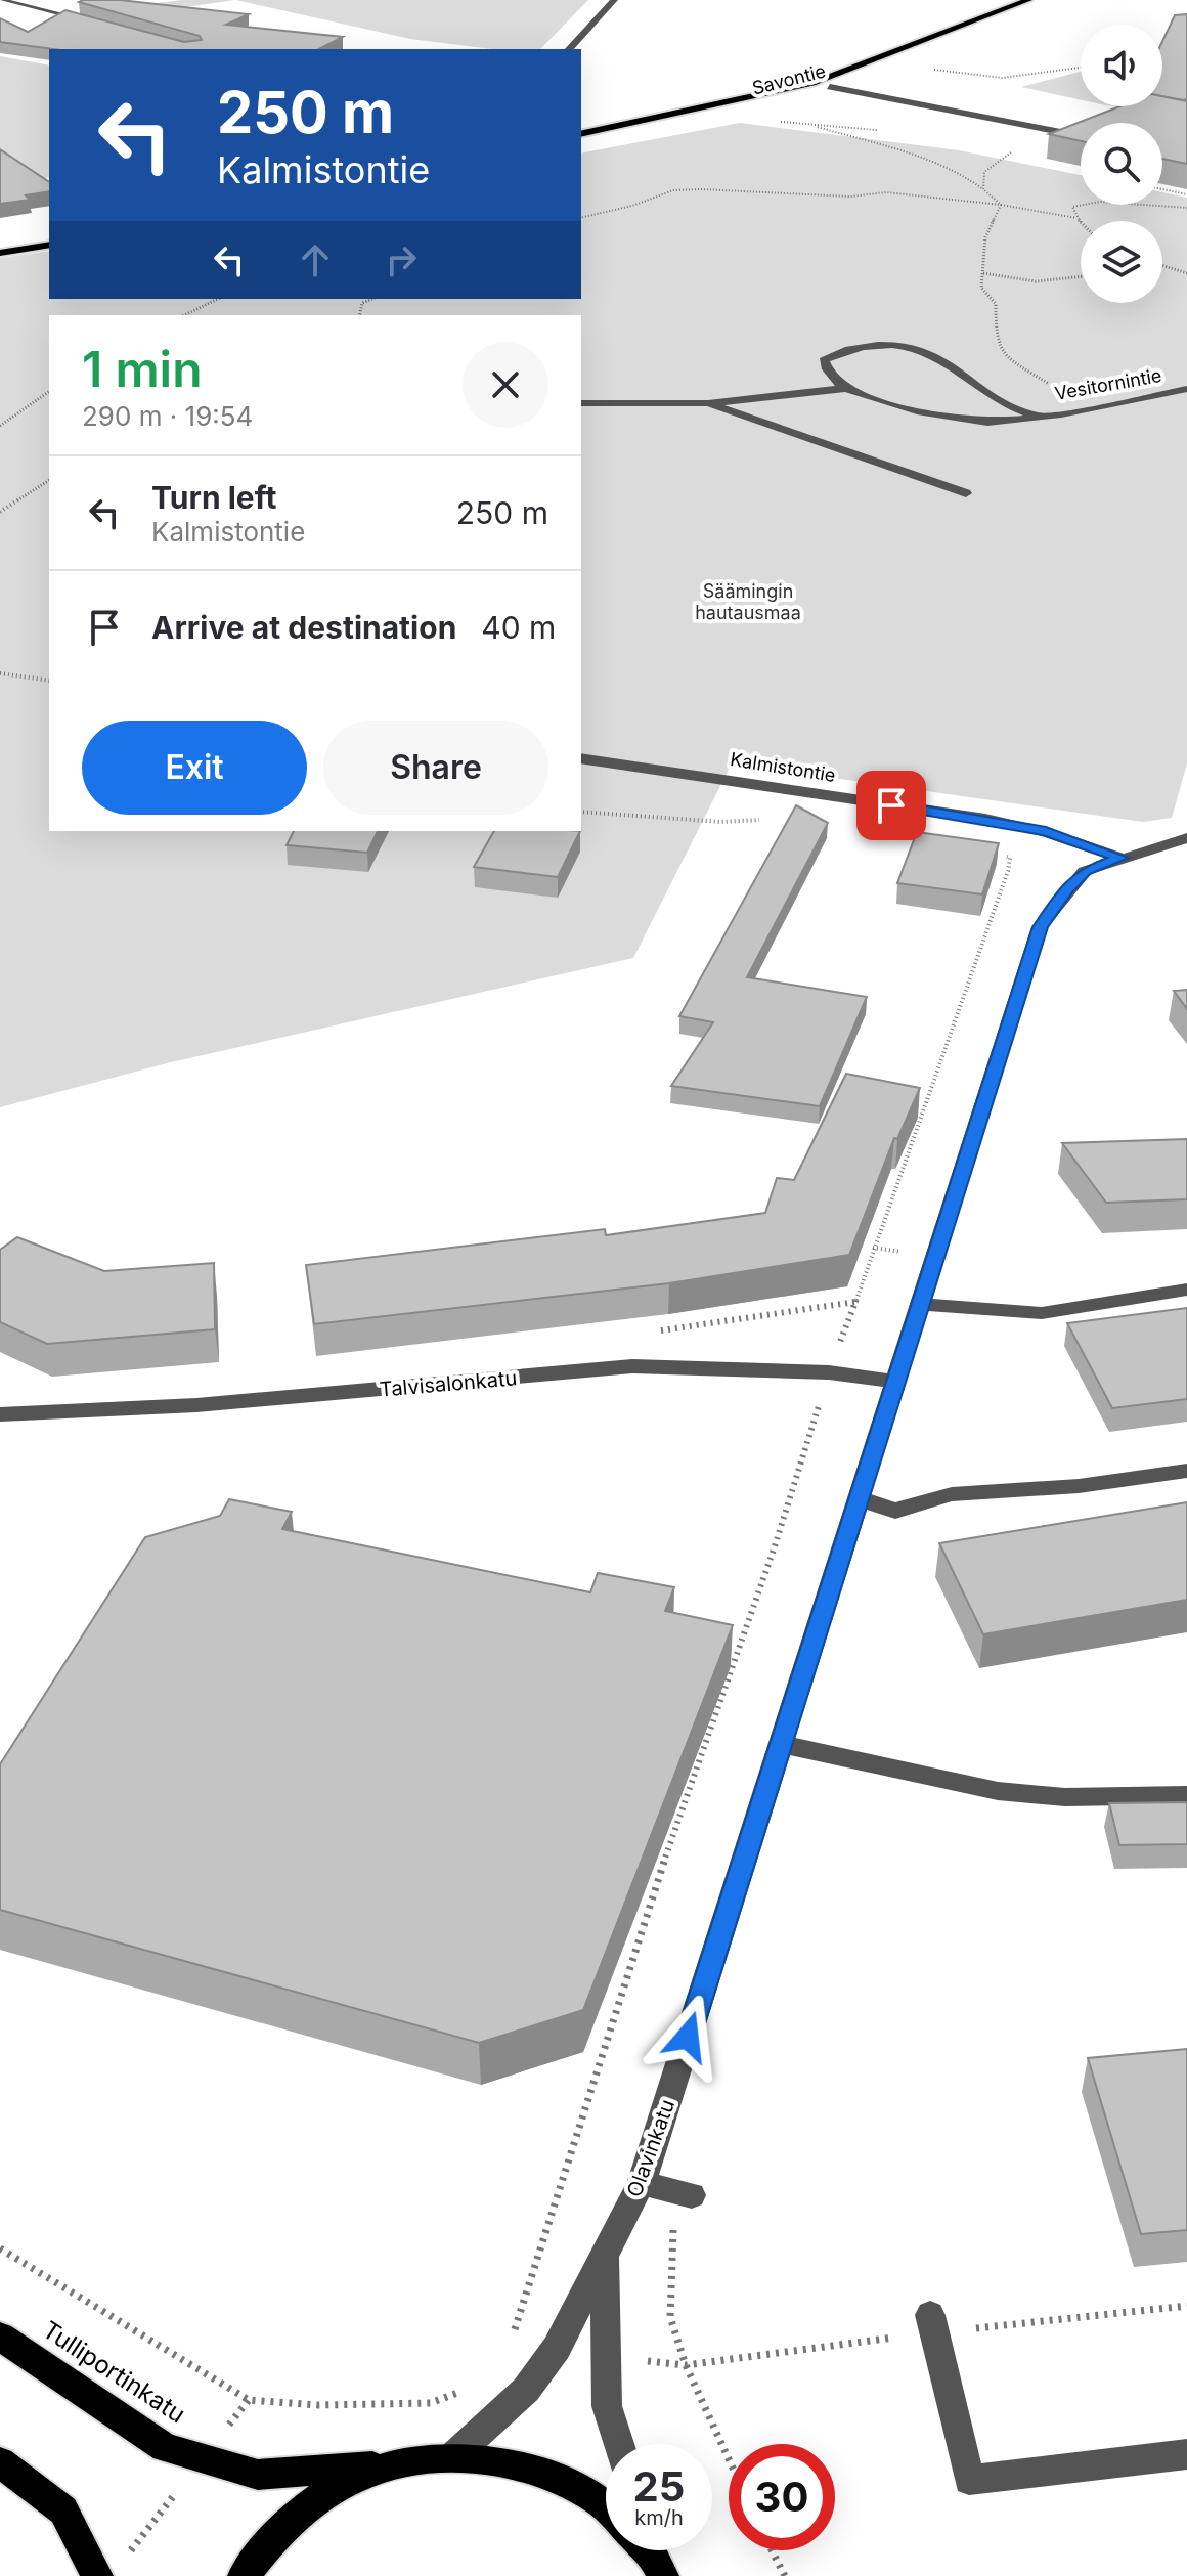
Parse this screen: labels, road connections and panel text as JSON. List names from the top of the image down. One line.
{"streets":{"main road":["Savontie","Tulliportinkatu"],"street":["Vesitornintie","Kalmistontie","Talvisalonkatu","Olavinkatu"]},"crossings":[["Kalmistontie","Olavinkatu"],["Talvisalonkatu","Olavinkatu"]],"parks":["Säämingin hautausmaa"],"page":{"turn":["250 m","Kalmistontie"],"heading":["1 min","290 m · 19:54"],"list":[{"name":"Turn left","note":"Kalmistontie","value":"250 m"},{"name":"Arrive at destination","value":"40 m"}],"buttons":["Exit","Share"],"speed":"25 km/h","limit":"30"}}
